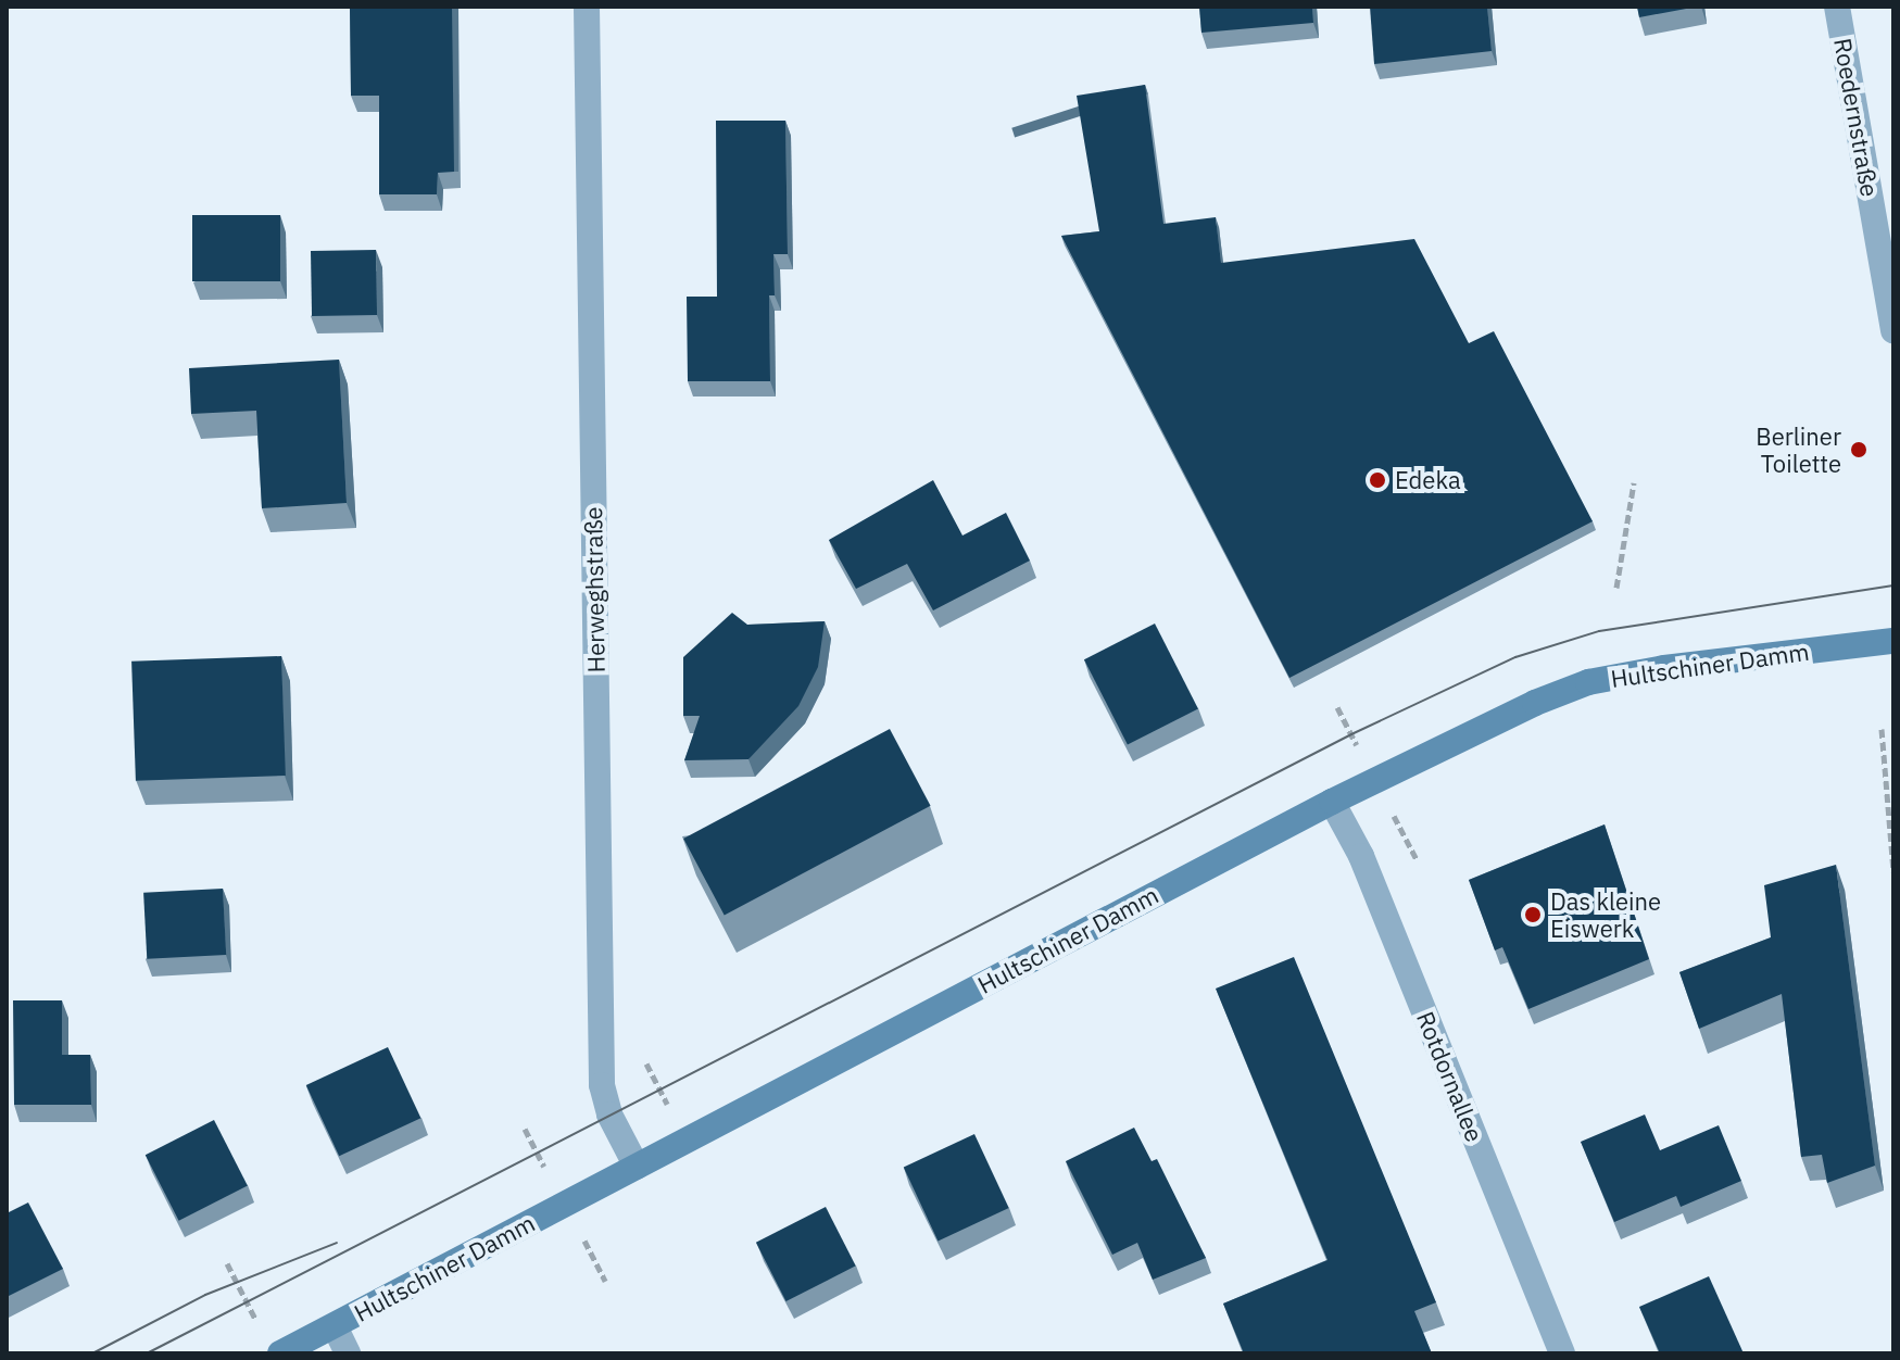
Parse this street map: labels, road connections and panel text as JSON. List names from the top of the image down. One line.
{"streets":{"main road":["Hultschiner Damm"],"street":["Roedernstraße","Herweghstraße","Rotdornallee"]},"crossings":[["Herweghstraße","Hultschiner Damm"],["Hultschiner Damm","Rotdornallee"]],"places":["Berliner Toilette","Edeka","Das kleine Eiswerk"]}
